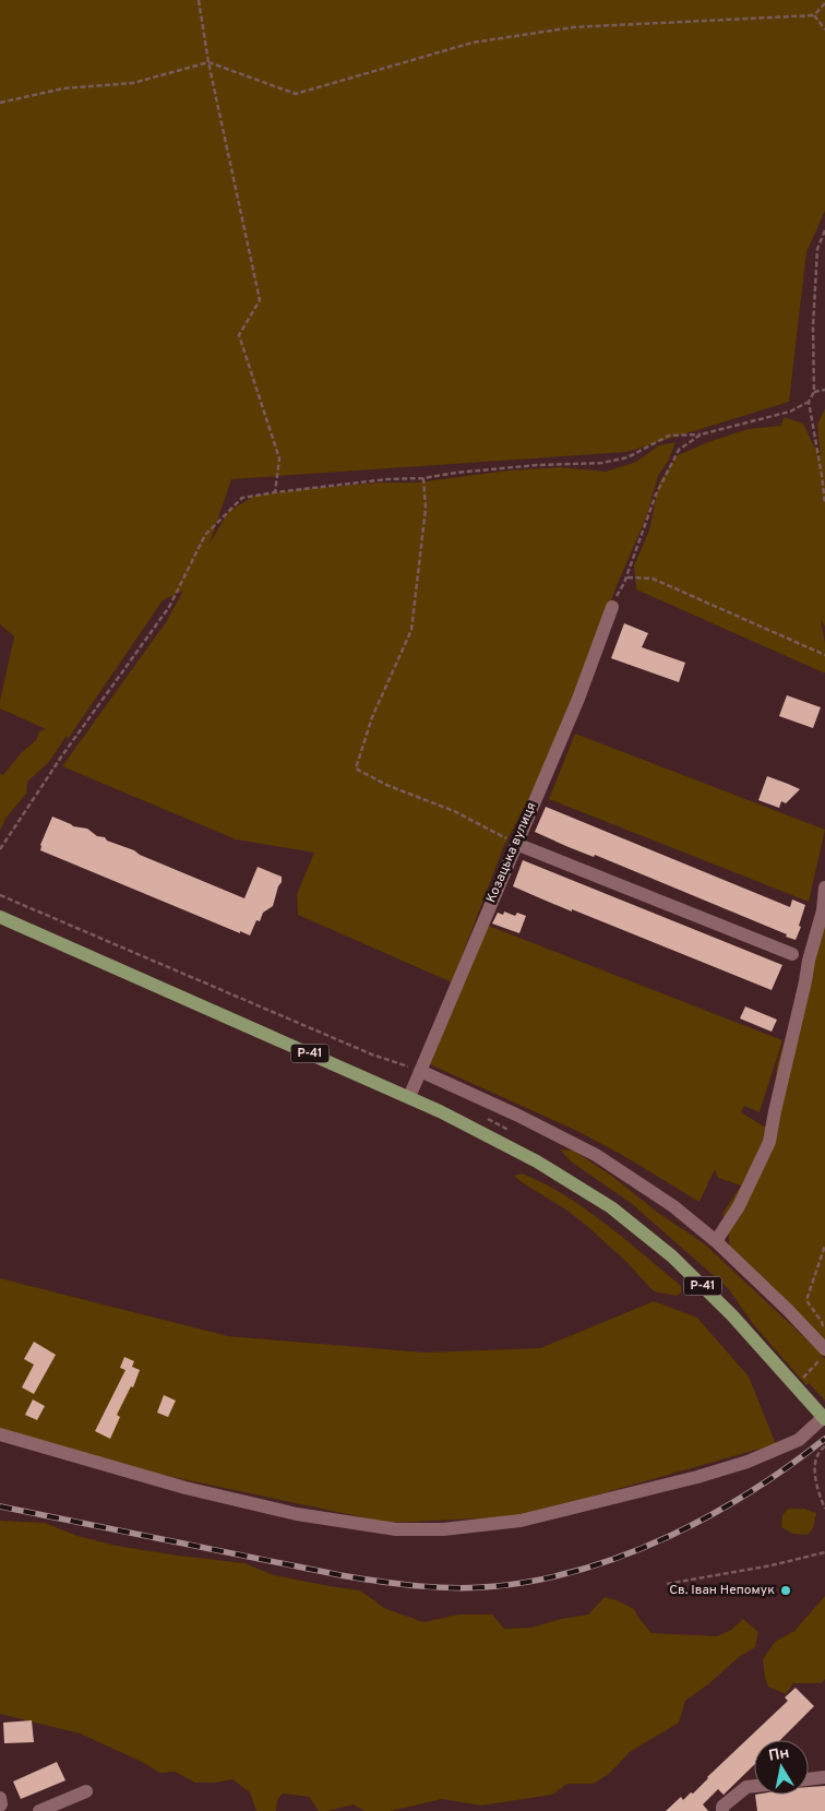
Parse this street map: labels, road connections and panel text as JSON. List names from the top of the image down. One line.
{"streets":{"main road":["Р-41"],"street":["Козацька вулиця"]},"crossings":[["Козацька вулиця","Р-41"]],"places":["Св. Іван Непомук"],"north":"top"}
